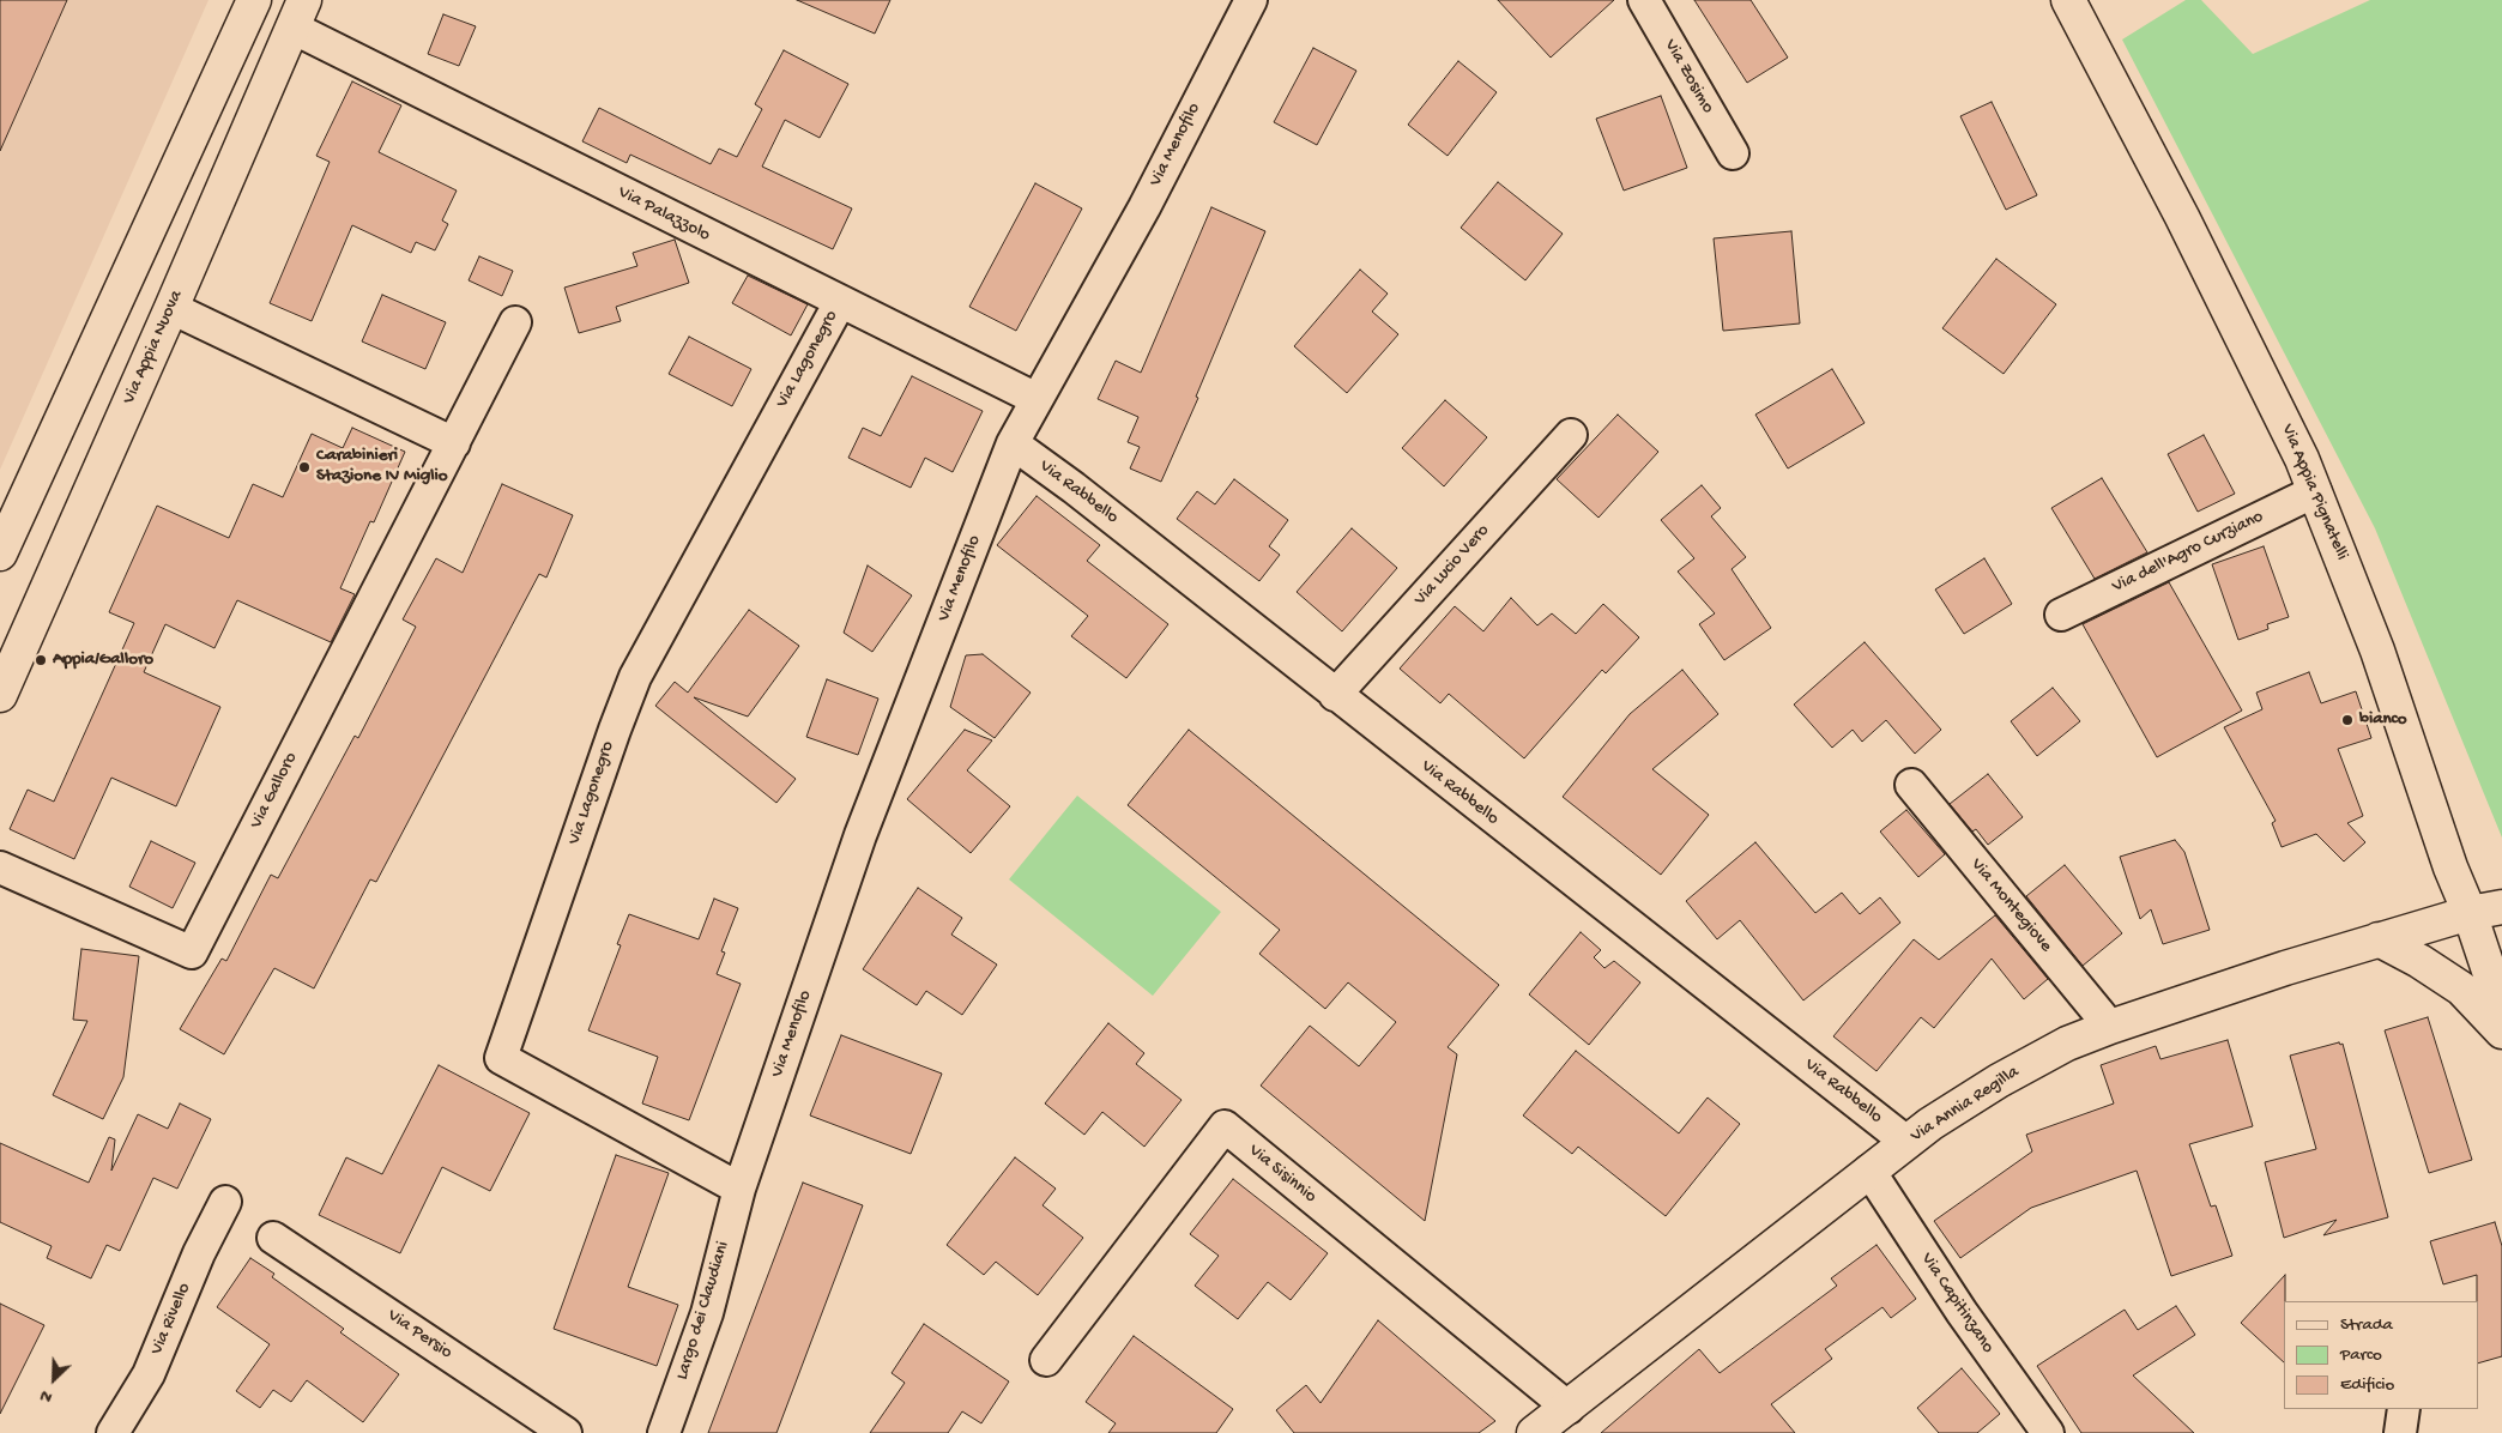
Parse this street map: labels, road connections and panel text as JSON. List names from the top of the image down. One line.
{"streets":{"main road":["Via Appia Nuova","Via Appia Pignatelli","Via Annia Regilla"],"street":["Via Zosimo","Via Menofilo","Via Palazzolo","Via Lagonegro","Via Rabbello","Via dell'Agro Curziano","Via Lucio Vero","Via Galloro","Via Montegiove","Via Sisinnio","Via Capitinzano","Largo dei Claudiani","Via Rivello","Via Persio"]},"crossings":[["Via Menofilo","Via Palazzolo"],["Via Menofilo","Via Lagonegro"],["Via Menofilo","Via Rabbello"],["Via Menofilo","Largo dei Claudiani"],["Via Palazzolo","Via Appia Nuova"],["Via Palazzolo","Via Lagonegro"],["Via Lagonegro","Largo dei Claudiani"],["Via Rabbello","Via Lucio Vero"],["Via Rabbello","Via Annia Regilla"],["Via Appia Pignatelli","Via dell'Agro Curziano"],["Via Appia Pignatelli","Via Annia Regilla"],["Via Montegiove","Via Annia Regilla"],["Via Annia Regilla","Via Sisinnio"],["Via Annia Regilla","Via Capitinzano"]],"places":["Carabinieri Stazione IV Miglio","Appia/Galloro","bianco"],"legend":["Strada","Parco","Edificio"],"north":"bottom left"}
